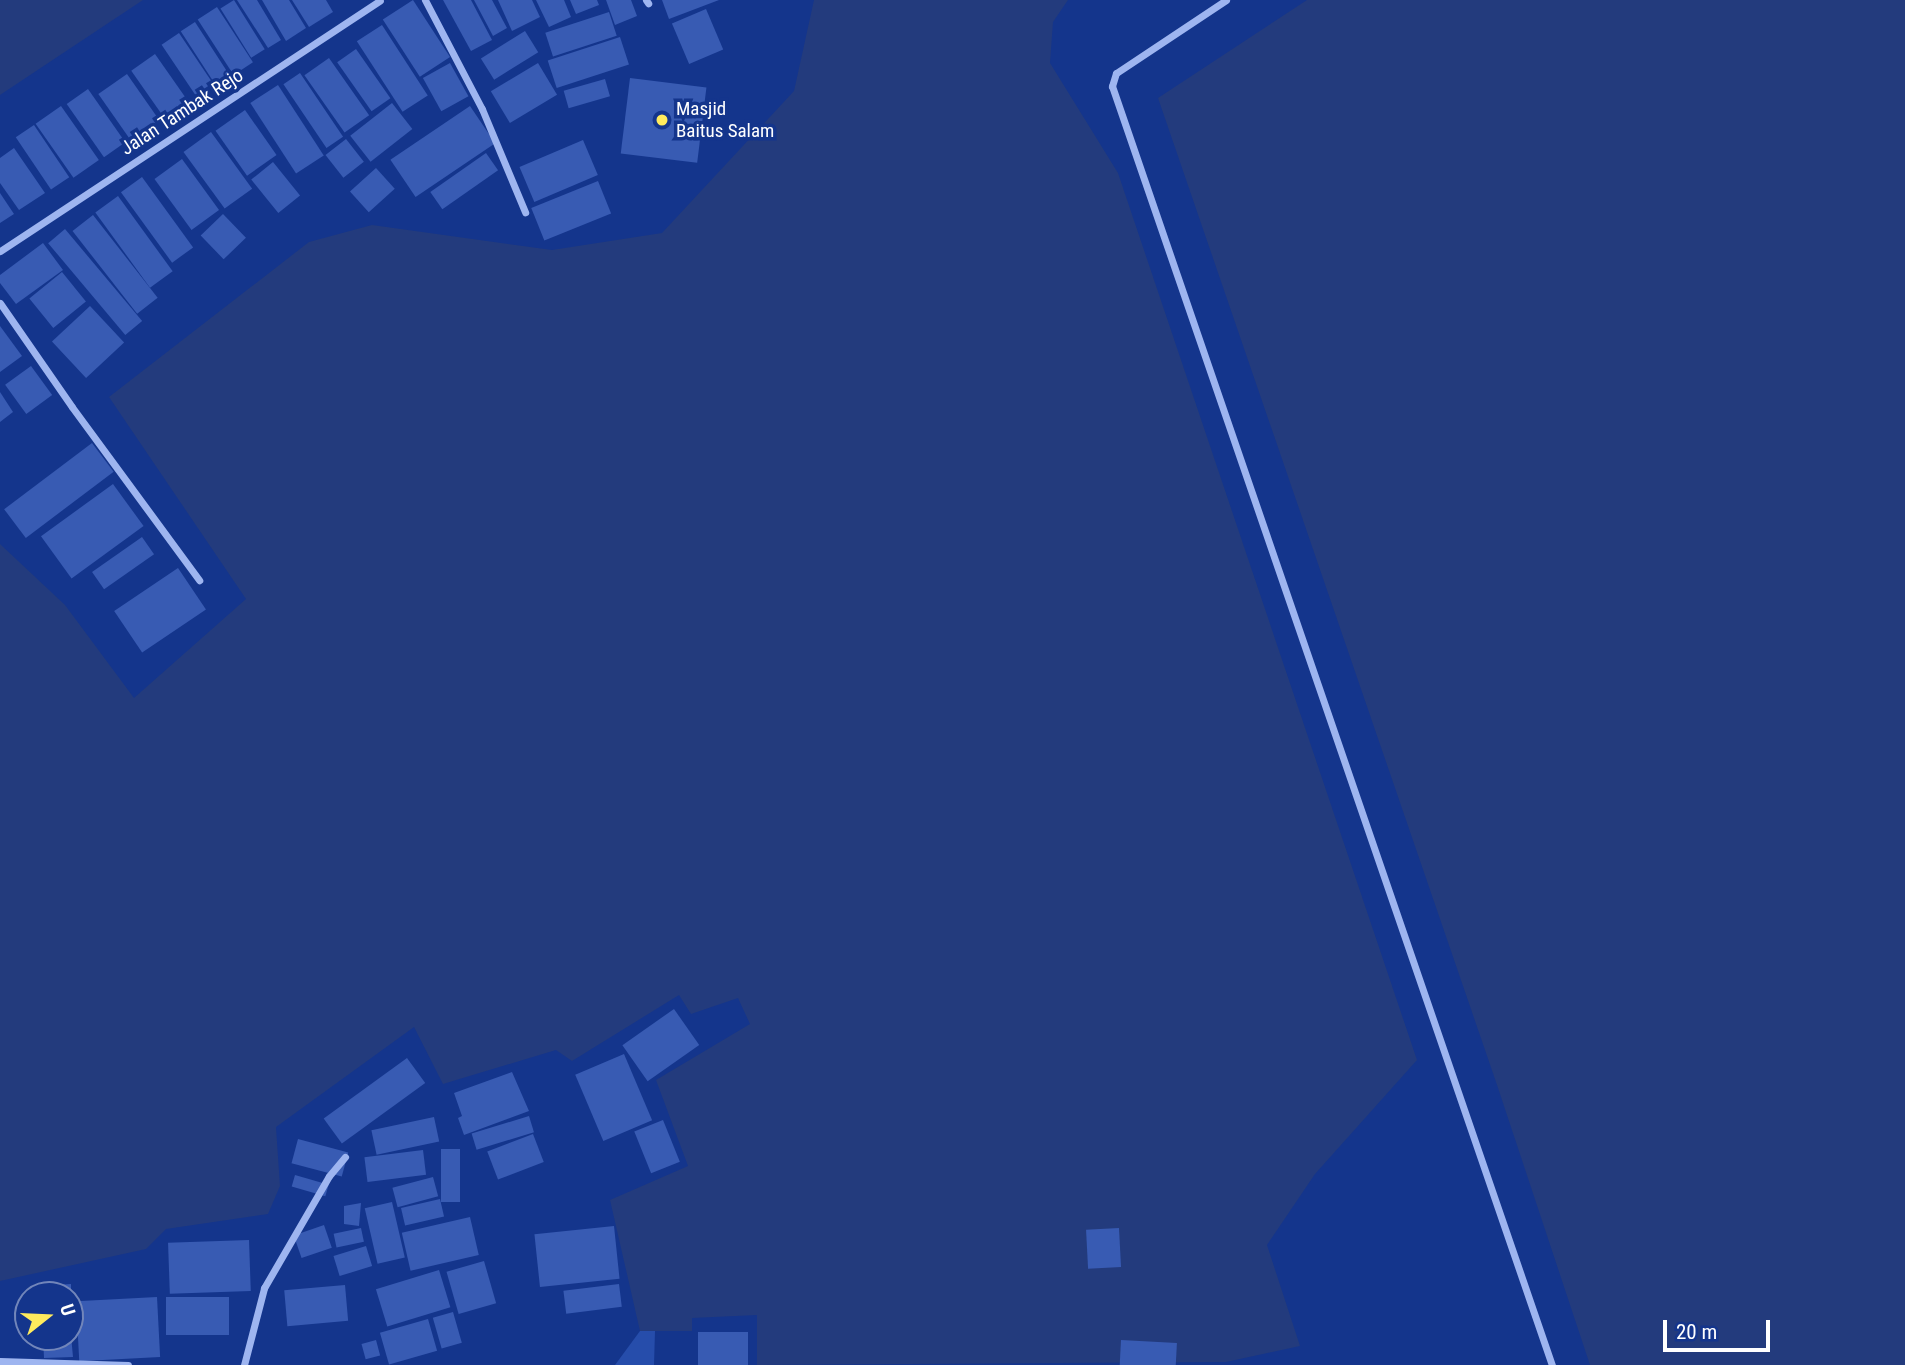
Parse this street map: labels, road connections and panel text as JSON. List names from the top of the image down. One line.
{"streets":{"street":["Jalan Tambak Rejo"]},"places":["Masjid Baitus Salam"],"scale_bar":"20 m","north":"right"}
